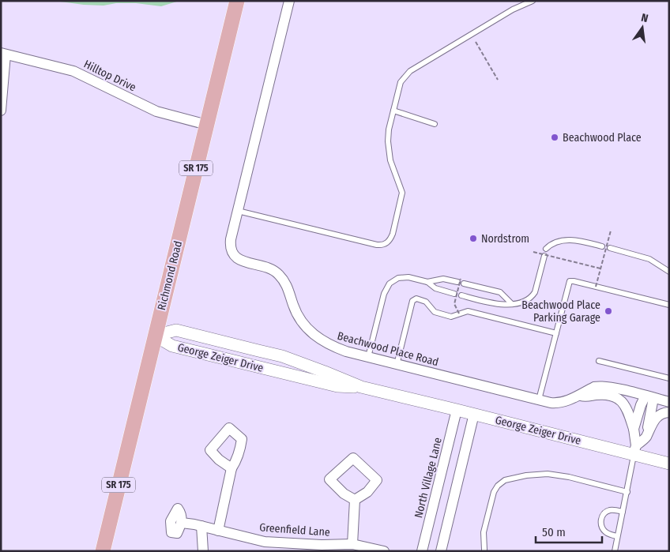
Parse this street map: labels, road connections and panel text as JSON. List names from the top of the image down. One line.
{"streets":{"main road":["SR 175","Richmond Road"],"street":["Hilltop Drive","Beachwood Place Road","George Zeiger Drive","North Village Lane","Greenfield Lane"]},"crossings":[["Hilltop Drive","Richmond Road"],["Richmond Road","George Zeiger Drive"],["George Zeiger Drive","North Village Lane"]],"places":["Beachwood Place","Nordstrom","Beachwood Place Parking Garage"],"scale_bar":"50 m","north":"top"}
